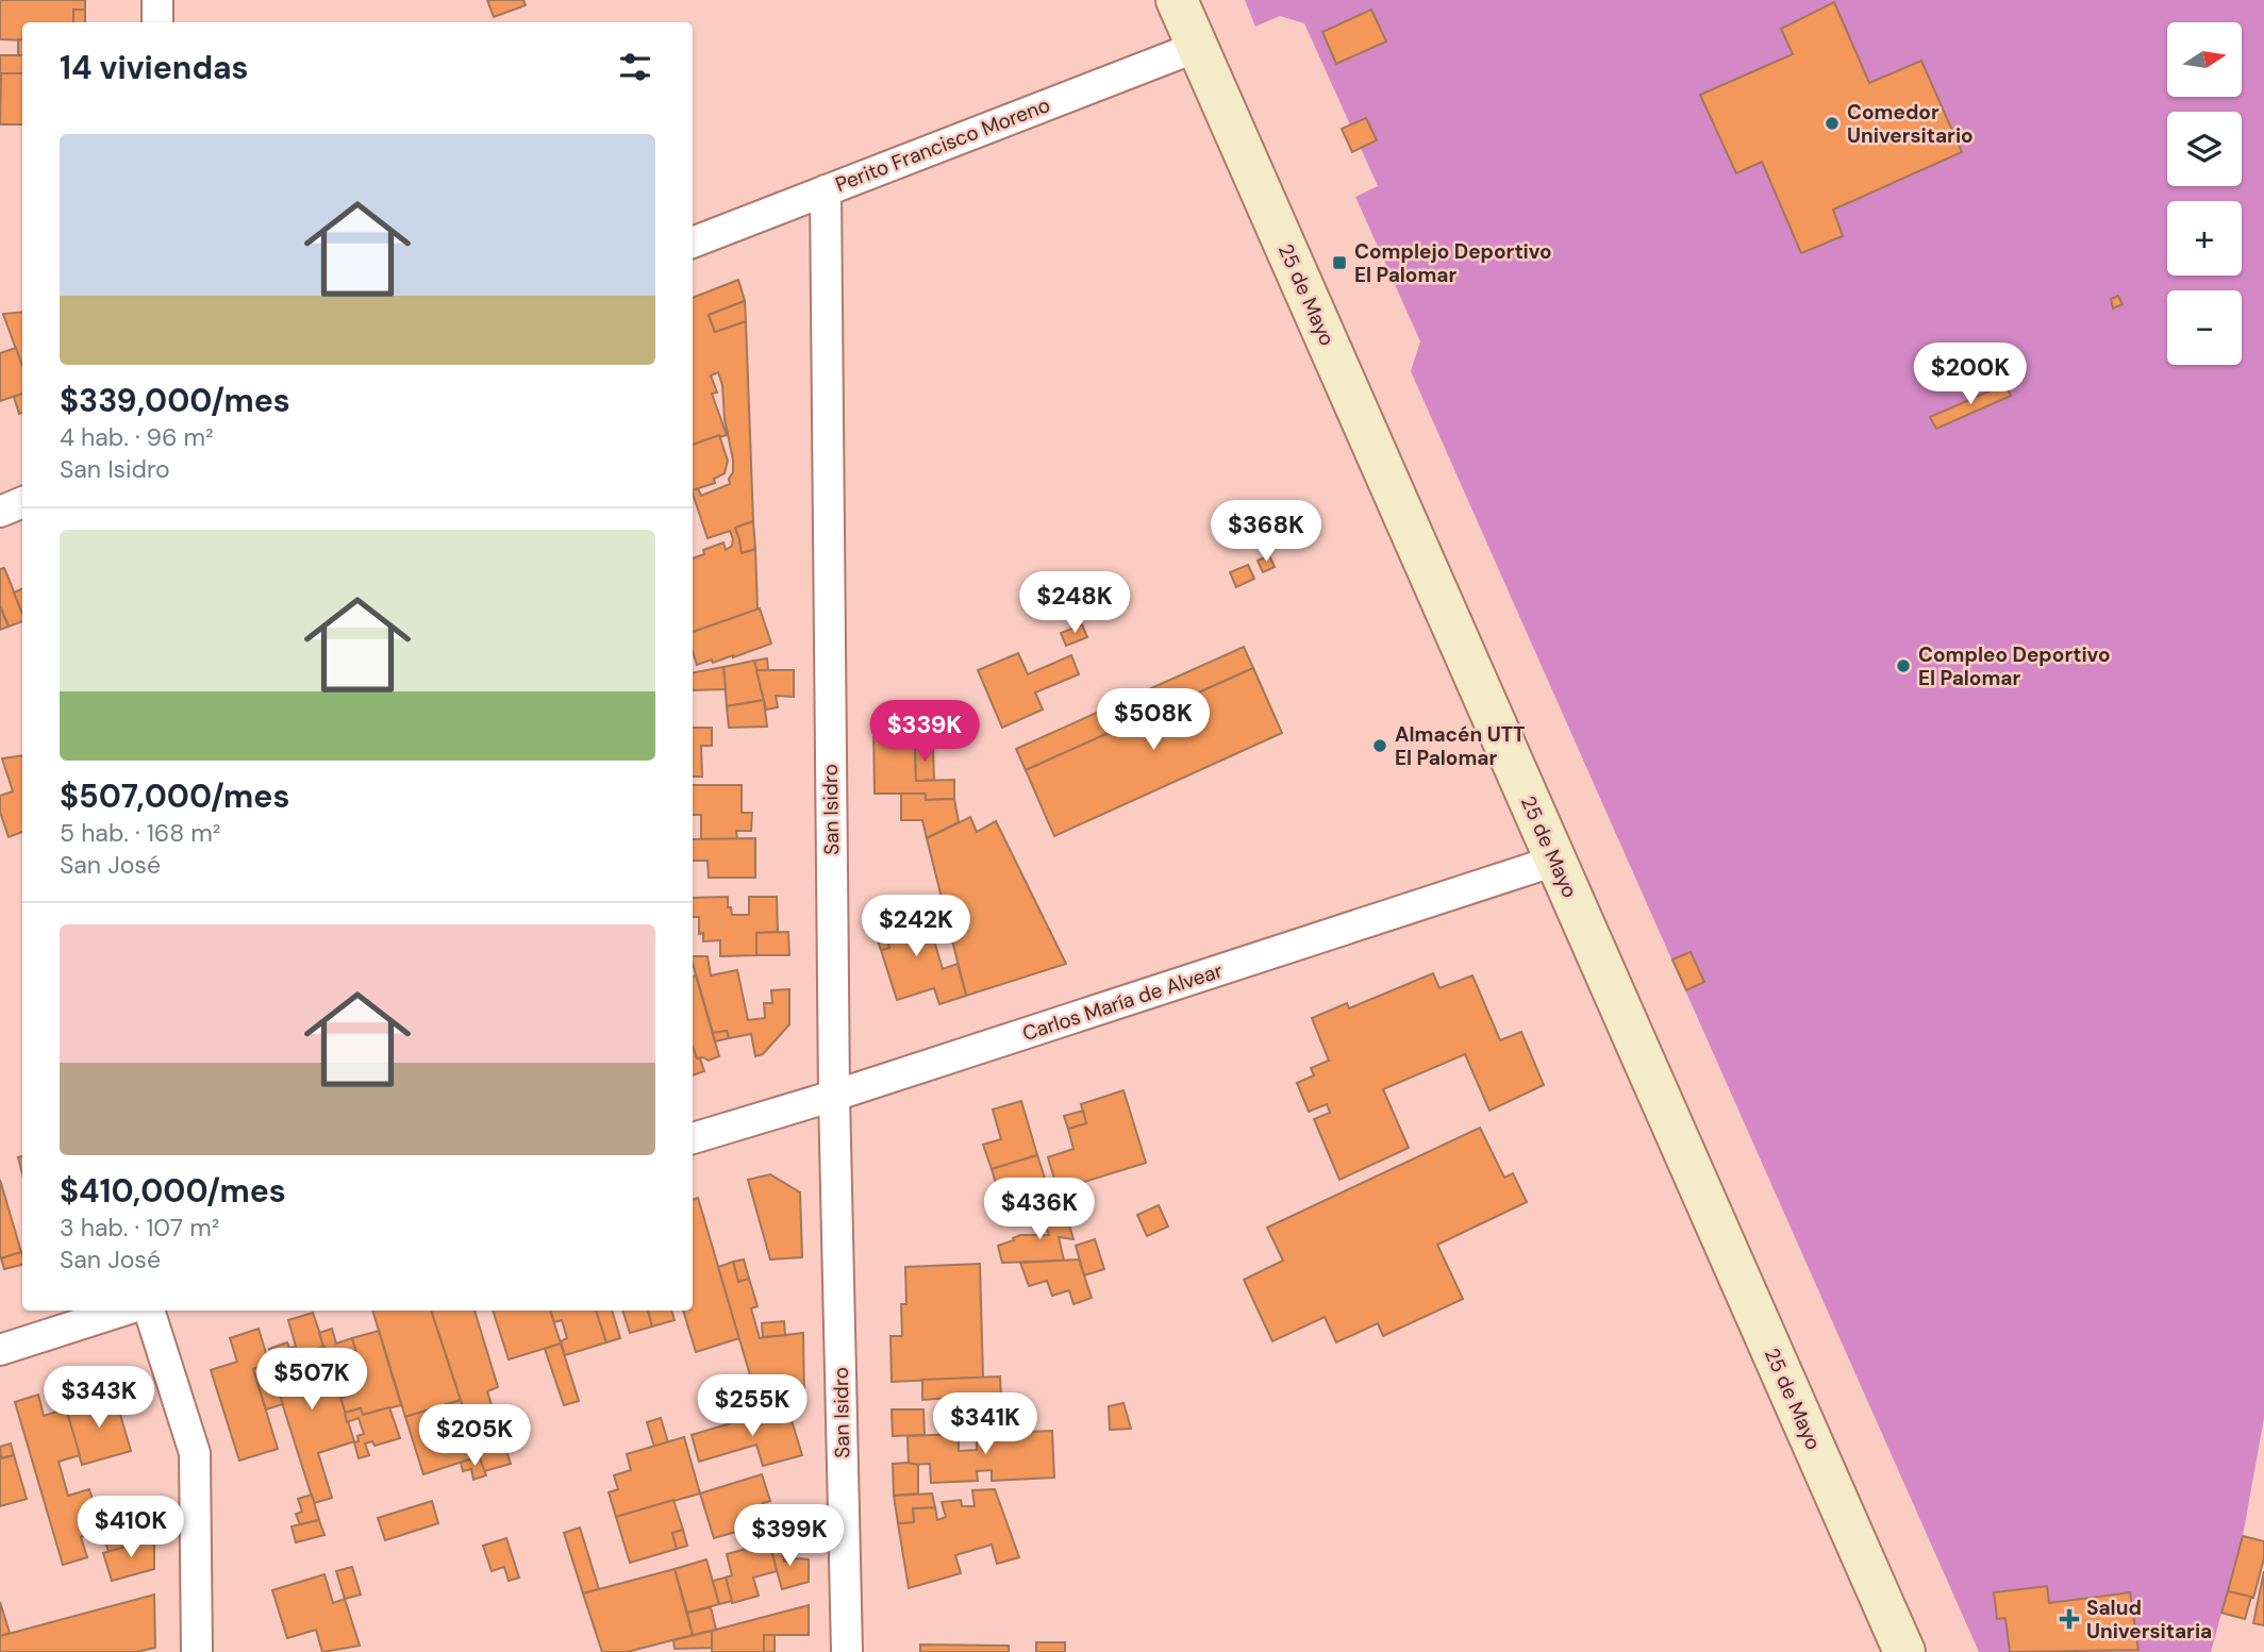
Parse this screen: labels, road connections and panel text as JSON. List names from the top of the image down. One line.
{"streets":{"street":["Perito Francisco Moreno","25 de Mayo","San Isidro","Carlos María de Alvear"]},"crossings":[["Perito Francisco Moreno","25 de Mayo"],["Perito Francisco Moreno","San Isidro"],["25 de Mayo","Carlos María de Alvear"],["San Isidro","Carlos María de Alvear"]],"places":{"other":["Comedor Universitario","Compleo Deportivo El Palomar","Almacén UTT El Palomar"],"transit":["Complejo Deportivo El Palomar"],"health":["Salud Universitaria"]},"north":"right","page":{"map_buttons":["+","−"],"heading":"14 viviendas","list":[{"name":"$339,000/mes","note":"4 hab. · 96 m² · San Isidro"},{"name":"$507,000/mes","note":"5 hab. · 168 m² · San José"},{"name":"$410,000/mes","note":"3 hab. · 107 m² · San José"}],"price":["$200K","$368K","$248K","$508K","$339K","$242K","$436K","$507K","$343K","$255K","$341K","$205K","$410K","$399K"]}}
